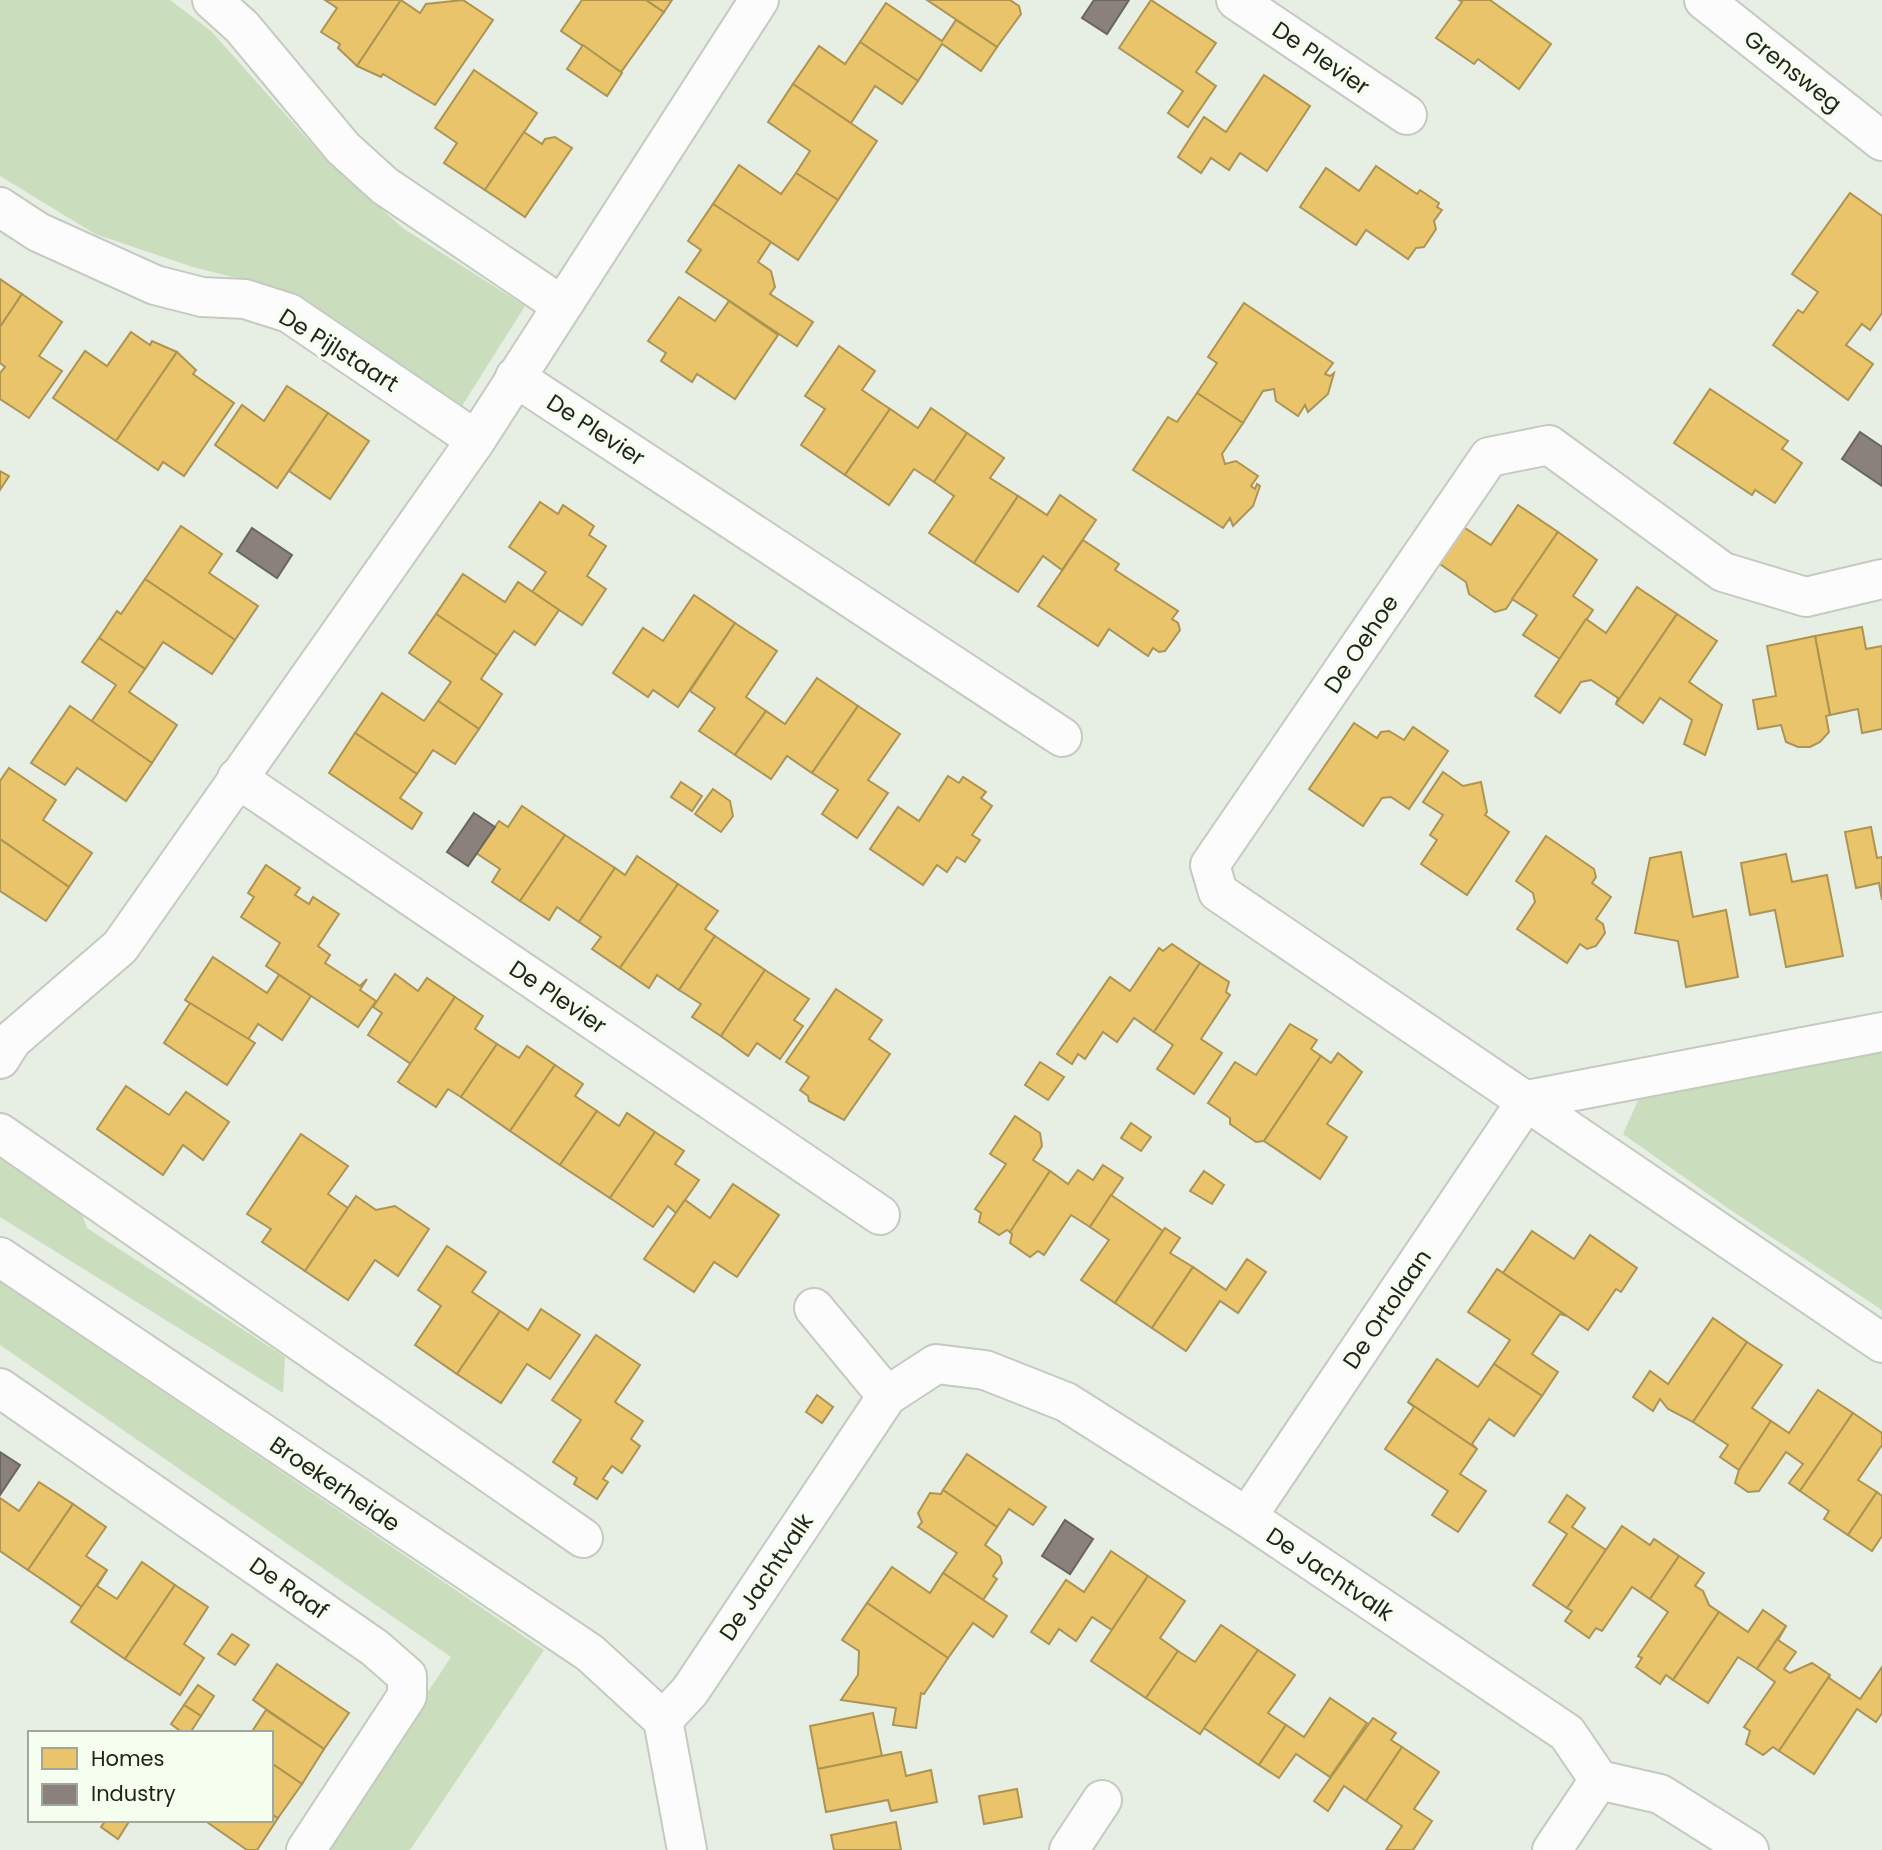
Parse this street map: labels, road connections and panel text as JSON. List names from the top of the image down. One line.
{"streets":{"street":["De Plevier","Grensweg","De Pijlstaart","De Oehoe","De Ortolaan","Broekerheide","De Jachtvalk","De Raaf"]},"crossings":[["De Oehoe","De Ortolaan"],["De Ortolaan","De Jachtvalk"],["Broekerheide","De Jachtvalk"]],"legend":["Homes","Industry"]}
